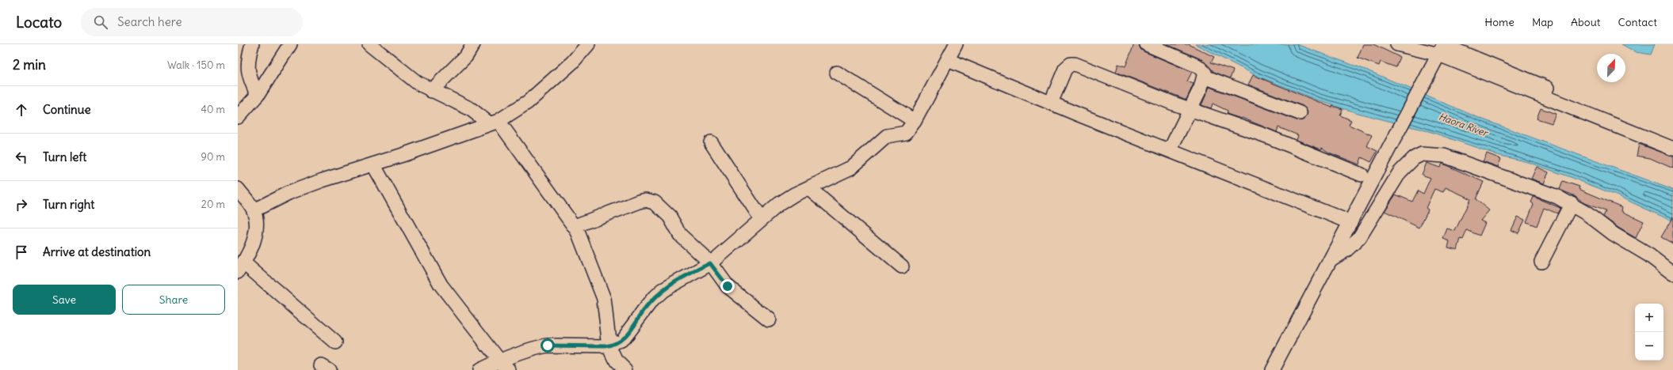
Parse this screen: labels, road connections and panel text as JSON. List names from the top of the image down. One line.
{"water":["Haora River"],"north":"top right","page":{"header":"Locato","search":"Search here","nav":["Home","Map","About","Contact"],"heading":["2 min","Walk · 150 m"],"list":[["Continue","40 m"],["Turn left","90 m"],["Turn right","20 m"],"Arrive at destination"],"buttons":["Save","Share"],"map_buttons":["+","−"]}}
